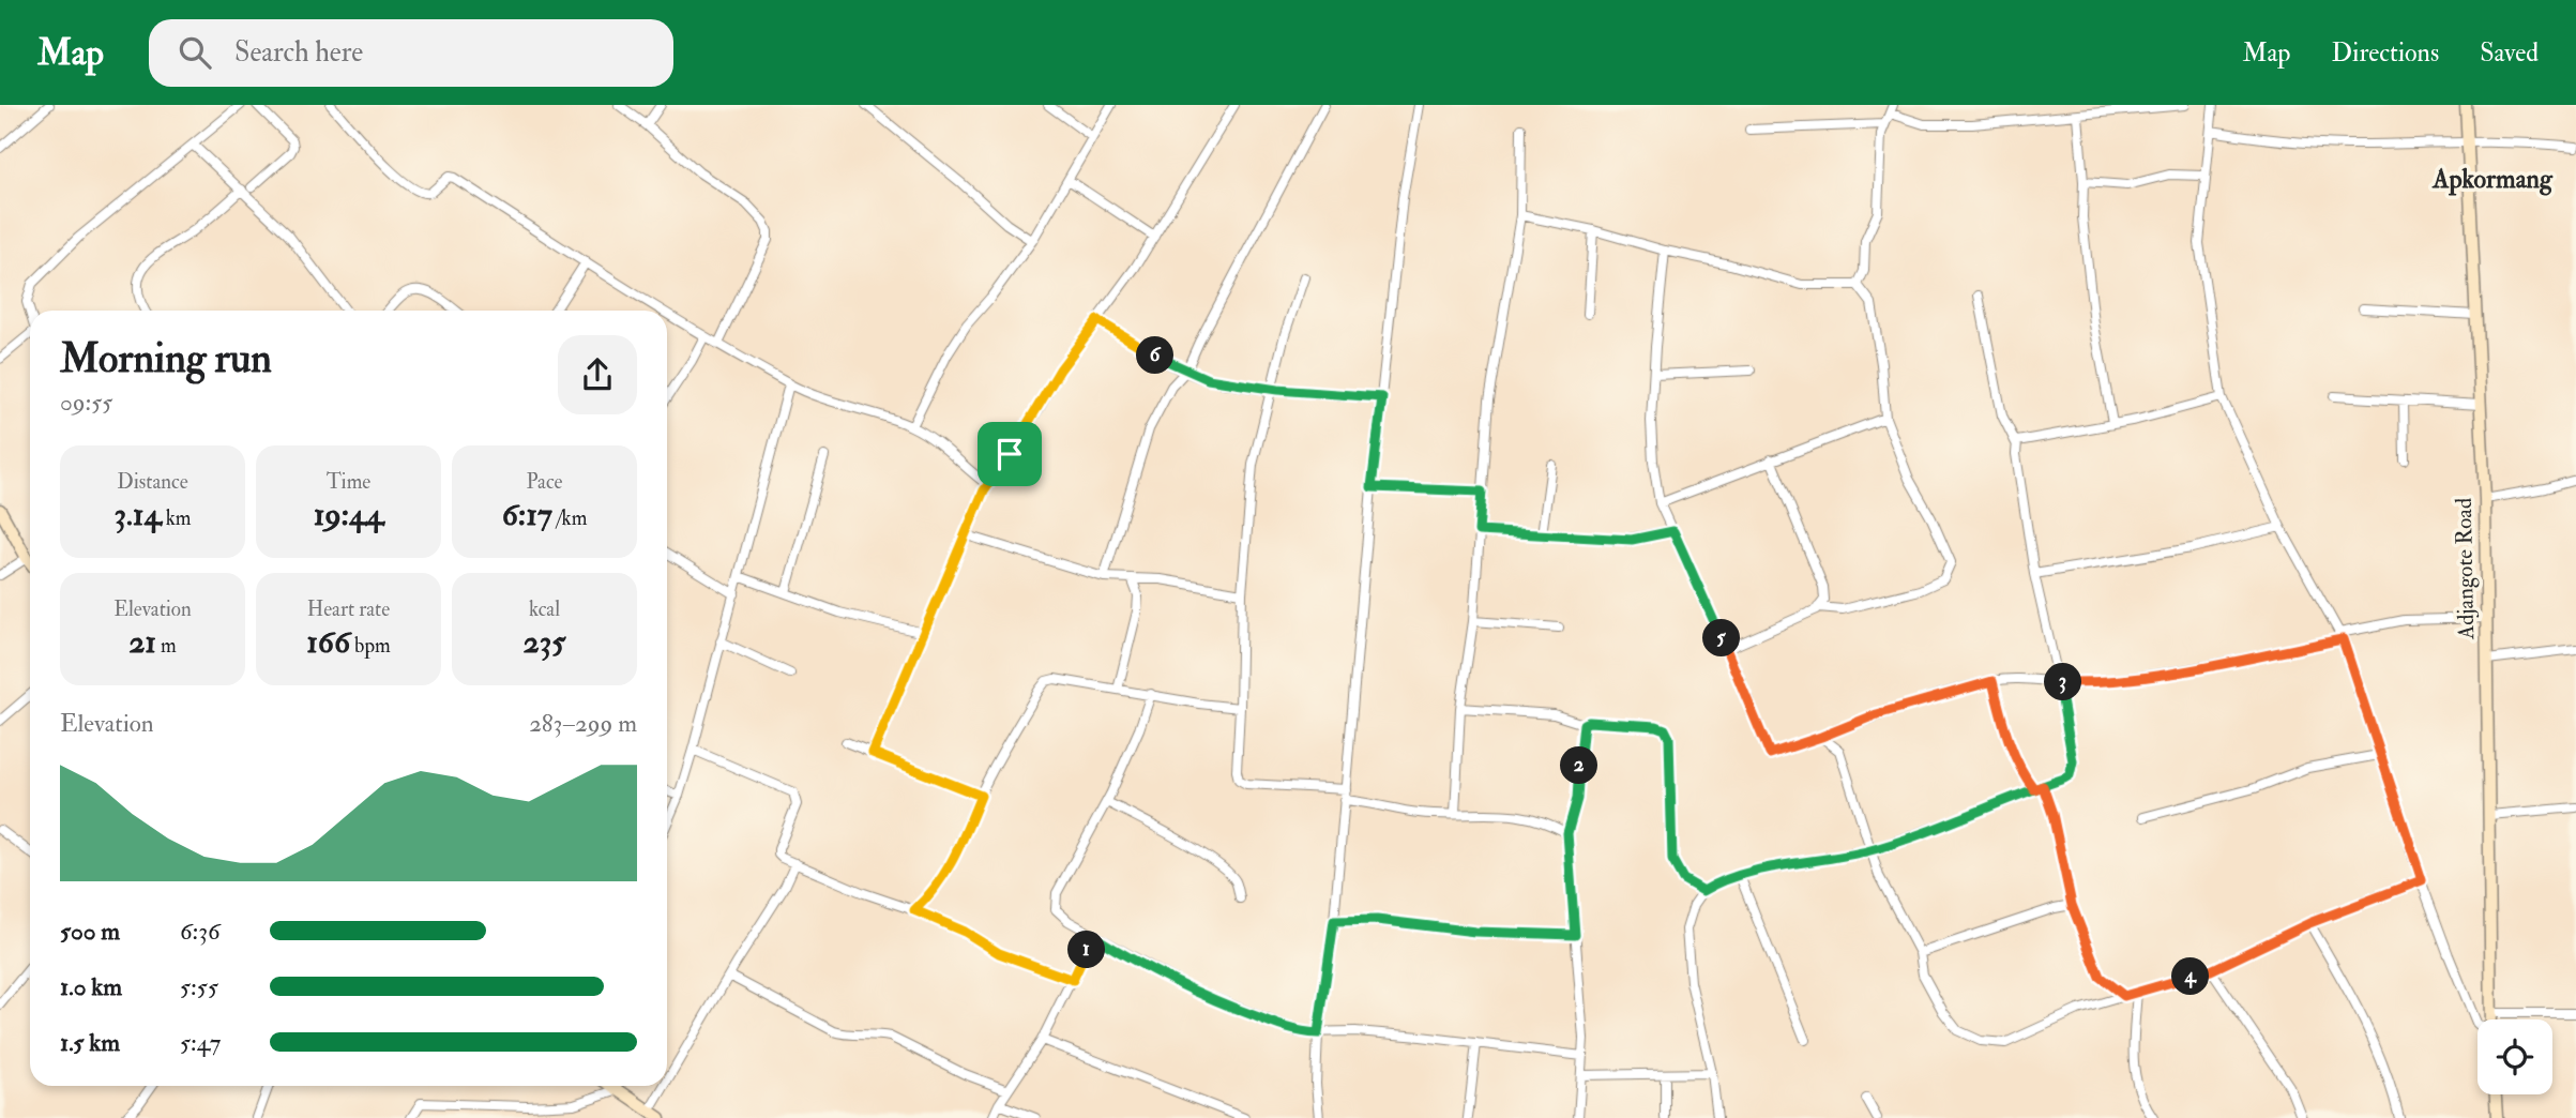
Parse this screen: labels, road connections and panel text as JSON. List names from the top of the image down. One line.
{"streets":{"street":["Adjangote Road"]},"districts":["Apkormang"],"page":{"header":"Map","search":"Search here","nav":["Map","Directions","Saved"],"heading":["Morning run","09:55"],"pins":["6","5","3","2","1","4"],"stats":[["Distance","3.14 km"],["Time","19:44"],["Pace","6:17 /km"],["Elevation","21 m"],["Heart rate","166 bpm"],["kcal","235"]],"chart":["Elevation","283–299 m"],"list":[{"name":"500 m","note":"6:36"},{"name":"1.0 km","note":"5:55"},{"name":"1.5 km","note":"5:47"}]}}
